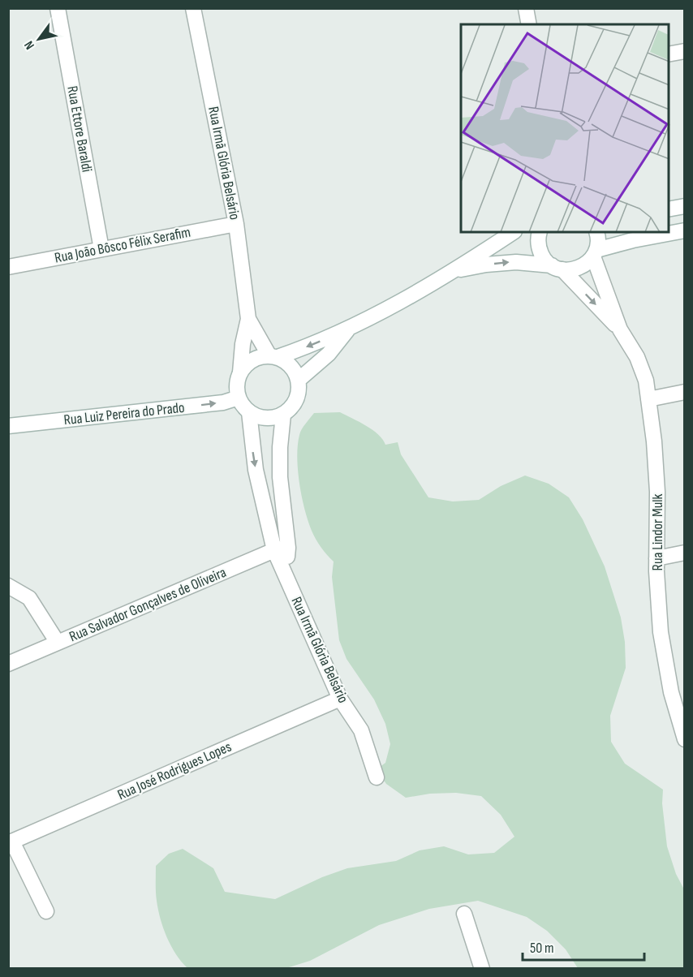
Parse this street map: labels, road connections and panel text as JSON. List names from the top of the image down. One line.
{"streets":{"street":["Rua Ettore Baraldi","Rua Irmã Glória Belsário","Rua João Bôsco Félix Serafim","Rua Luiz Pereira do Prado","Rua Lindor Mulk","Rua Salvador Gonçalves de Oliveira","Rua José Rodrigues Lopes"]},"crossings":[["Rua Ettore Baraldi","Rua João Bôsco Félix Serafim"],["Rua Irmã Glória Belsário","Rua João Bôsco Félix Serafim"],["Rua Irmã Glória Belsário","Rua Luiz Pereira do Prado"],["Rua Irmã Glória Belsário","Rua Salvador Gonçalves de Oliveira"],["Rua Irmã Glória Belsário","Rua José Rodrigues Lopes"]],"one_way":["Rua Luiz Pereira do Prado"],"scale_bar":"50 m","north":"bottom left"}
